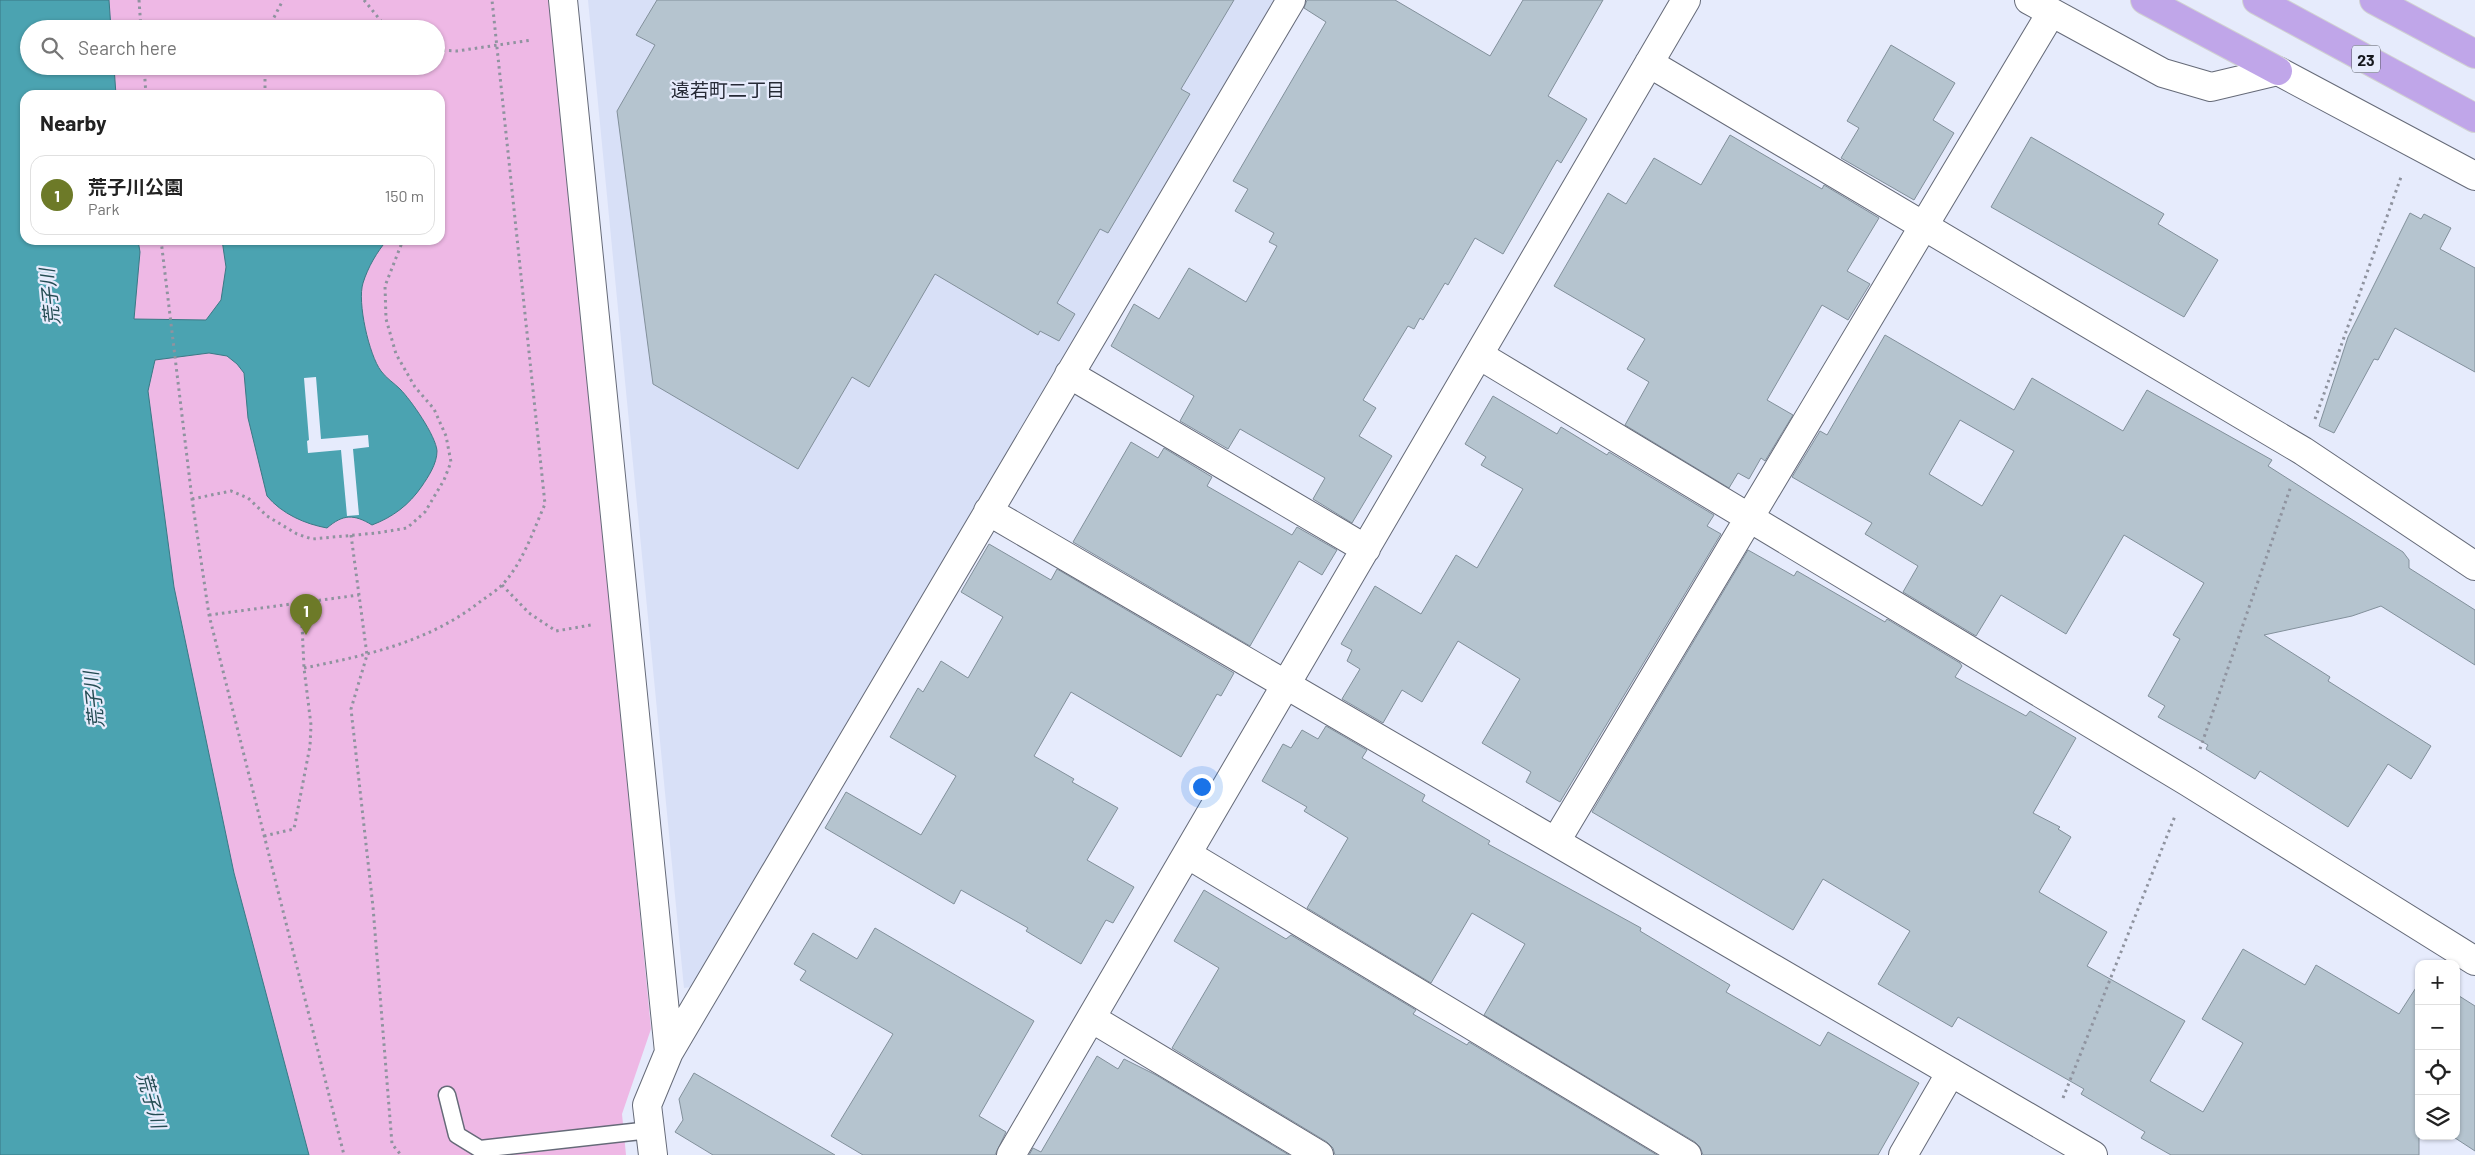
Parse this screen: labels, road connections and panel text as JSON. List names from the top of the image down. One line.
{"streets":{"highway":["23"]},"districts":["遠若町二丁目"],"water":["荒子川"],"page":{"search":"Search here","heading":"Nearby","list":[{"mark":"1","name":"荒子川公園","note":"Park","value":"150 m"}],"pins":"1","map_buttons":["+","−"]}}
